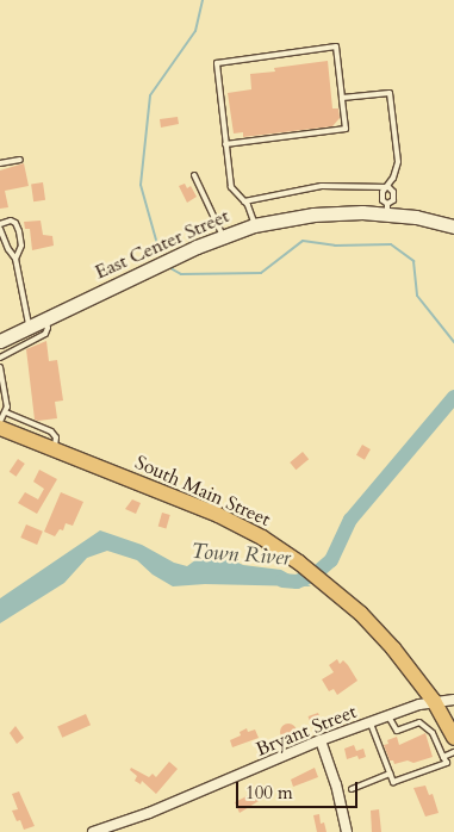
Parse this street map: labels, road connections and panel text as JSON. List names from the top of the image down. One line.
{"streets":{"main road":["East Center Street","South Main Street"],"street":["Bryant Street"]},"crossings":[["South Main Street","Bryant Street"]],"water":["Town River"],"scale_bar":"100 m"}
